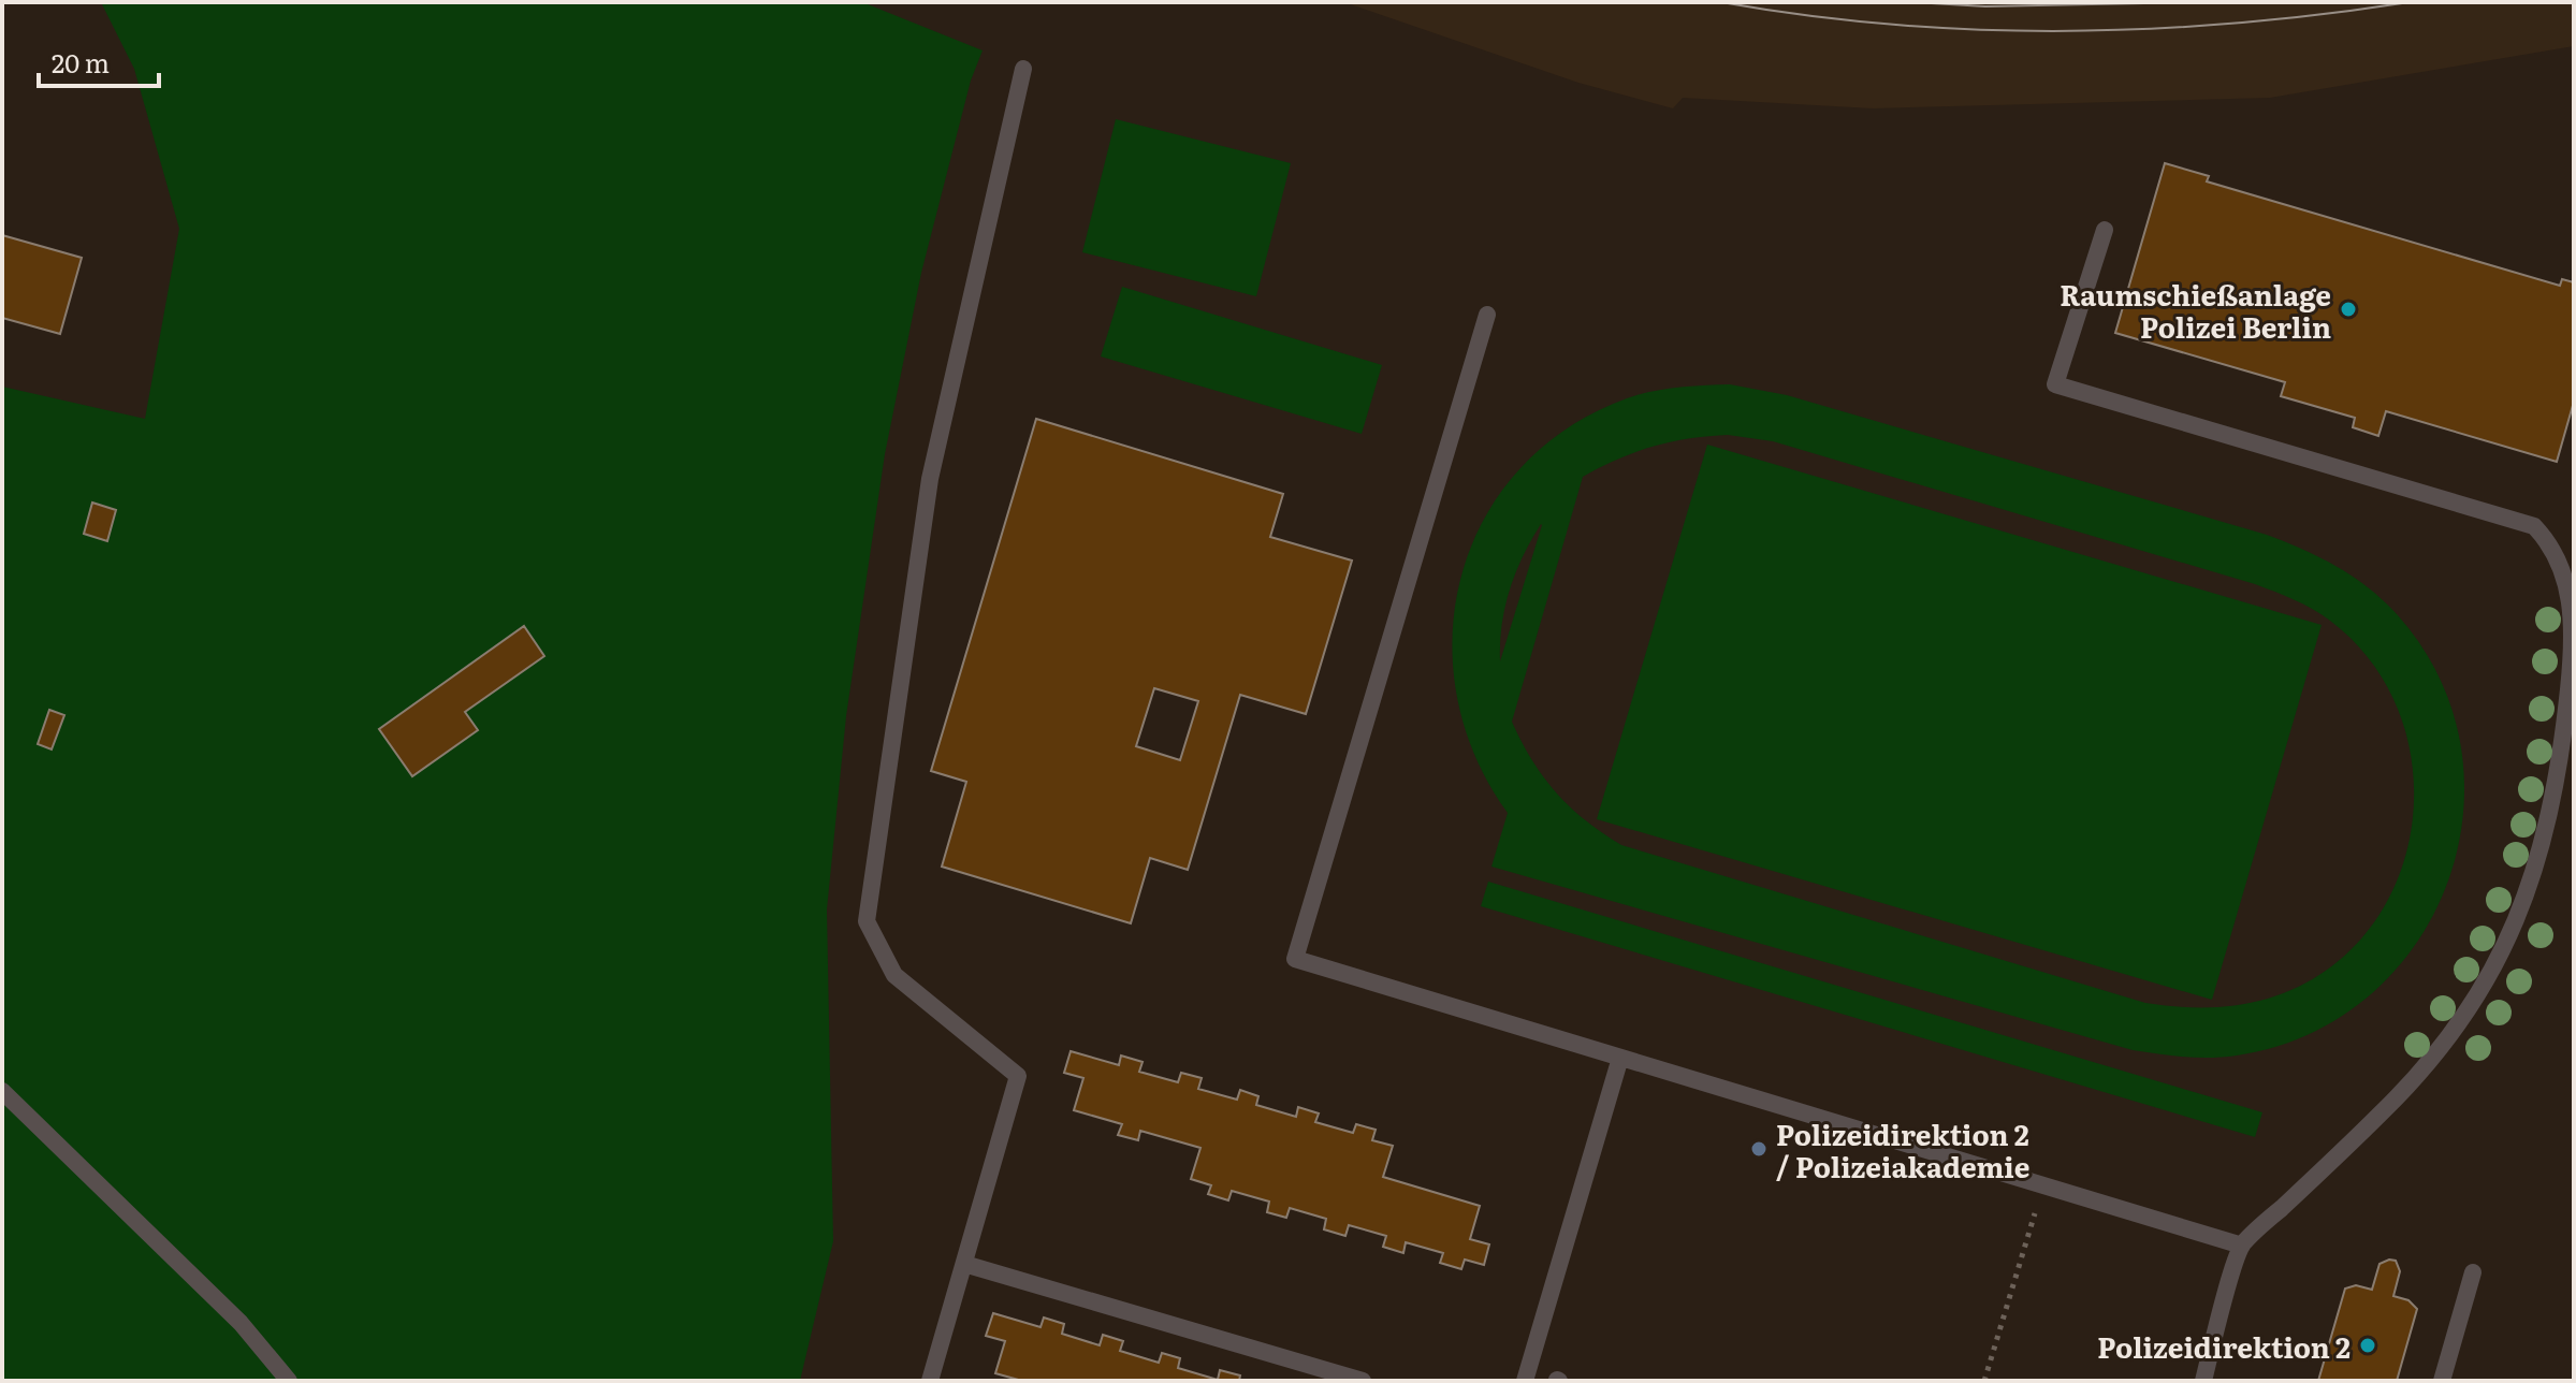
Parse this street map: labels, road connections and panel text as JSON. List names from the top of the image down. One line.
{"places":["Raumschießanlage Polizei Berlin","Polizeidirektion 2 / Polizeiakademie","Polizeidirektion 2"],"scale_bar":"20 m"}
